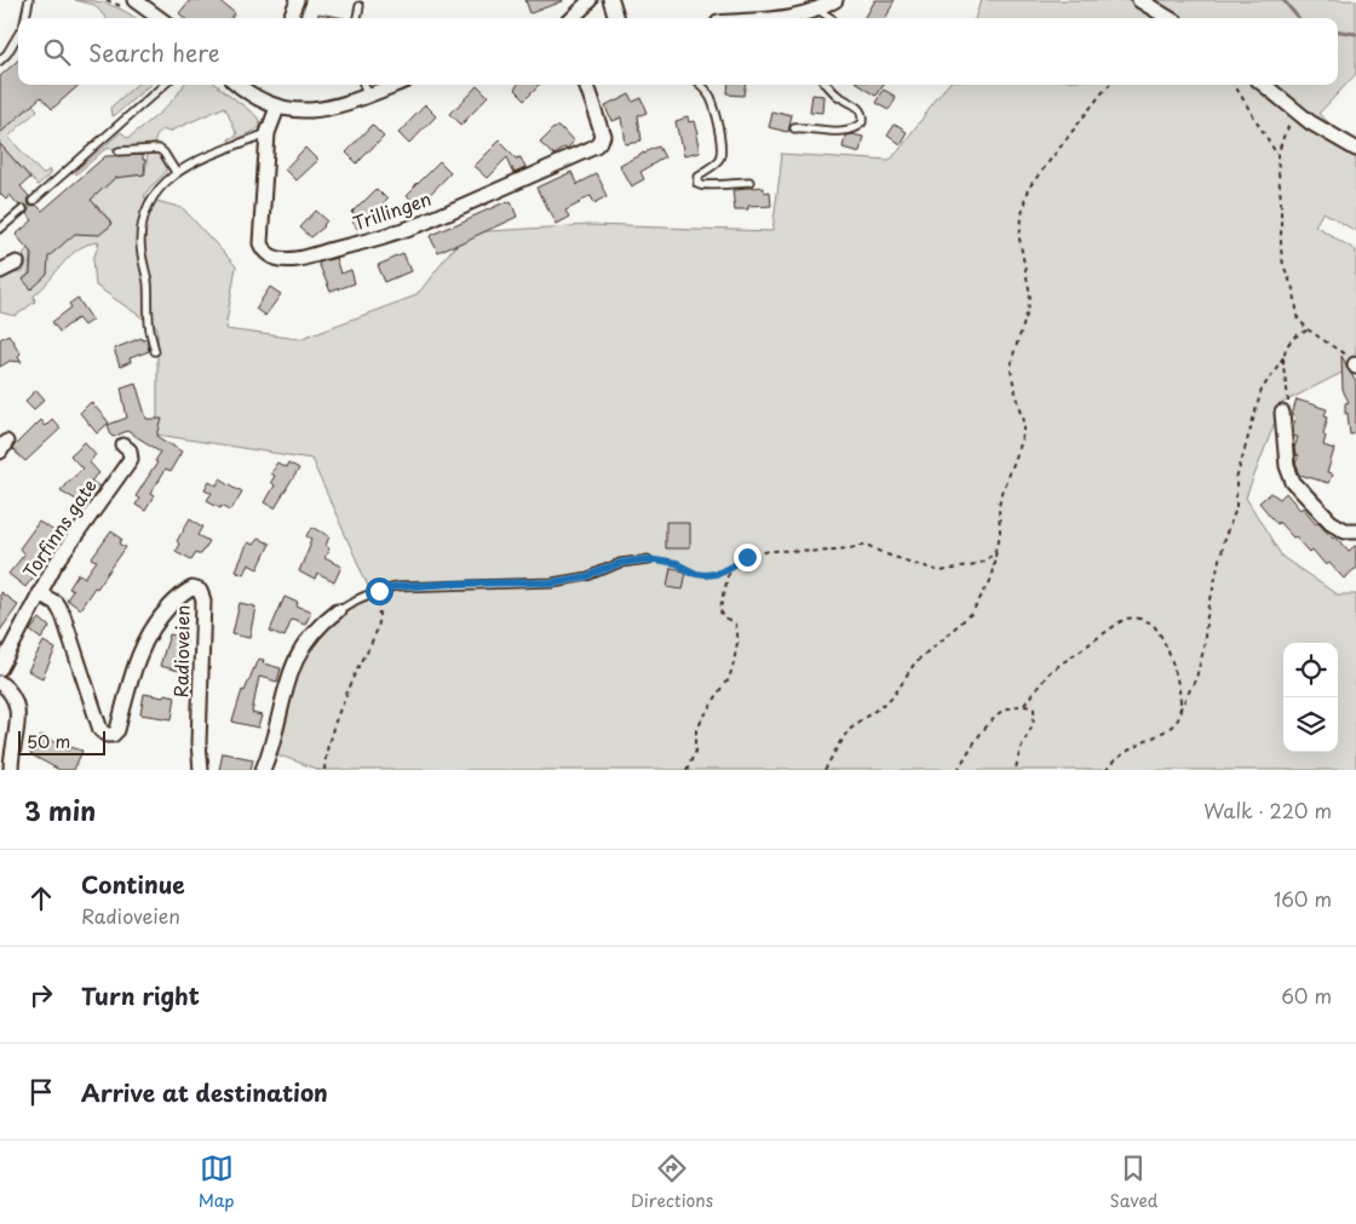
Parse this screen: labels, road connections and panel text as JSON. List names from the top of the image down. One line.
{"streets":{"street":["Trillingen","Torfinns gate","Radioveien"]},"crossings":[["Torfinns gate","Radioveien"]],"scale_bar":"50 m","page":{"search":"Search here","scale":"50 m","heading":["3 min","Walk · 220 m"],"list":[["Continue","Radioveien","160 m"],["Turn right","60 m"],"Arrive at destination"],"nav":["Map","Directions","Saved"]}}
